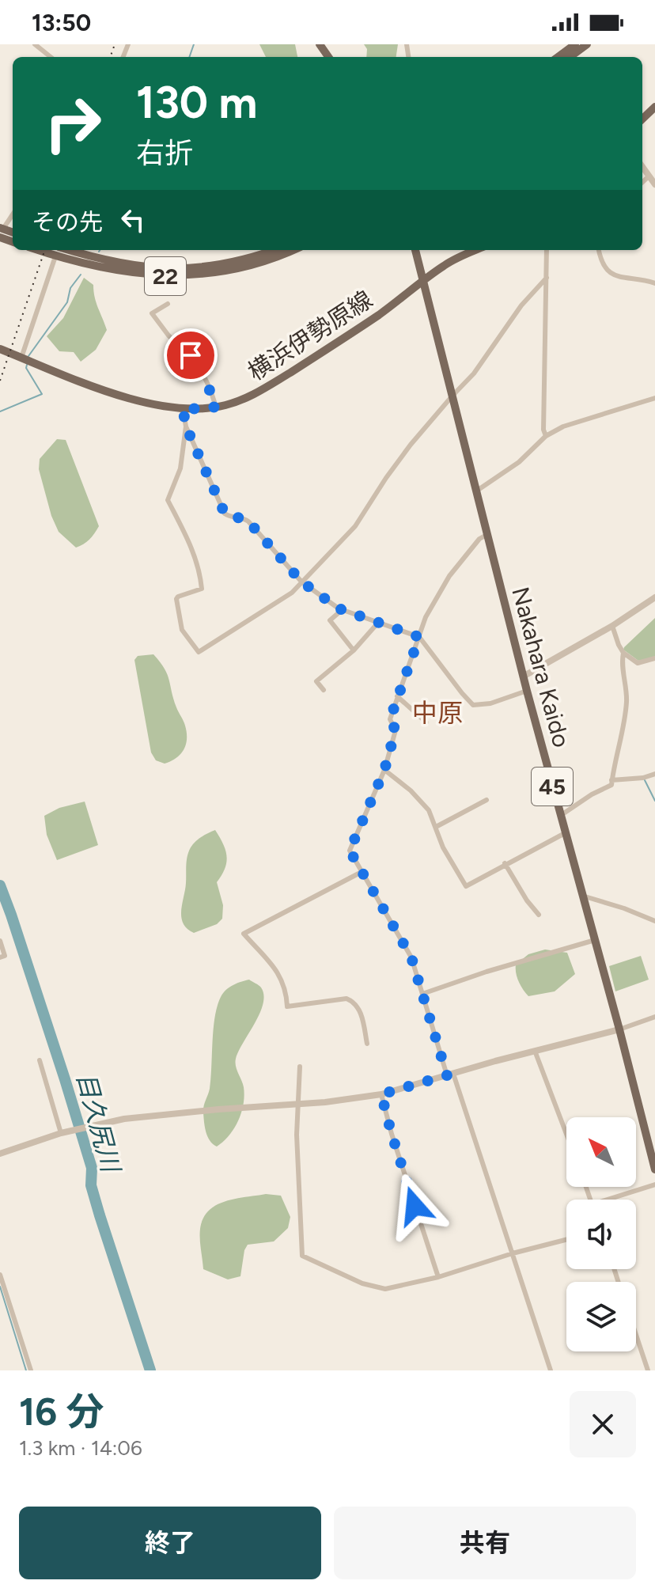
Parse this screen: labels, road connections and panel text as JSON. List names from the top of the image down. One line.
{"streets":{"main road":["22","横浜伊勢原線","Nakahara Kaido","45"]},"crossings":[["横浜伊勢原線","Nakahara Kaido"]],"districts":["中原"],"water":["目久尻川"],"north":"top left","page":{"status":"13:50","turn":["130 m","右折"],"then":"その先","heading":["16 分","1.3 km · 14:06"],"buttons":["終了","共有"]}}
